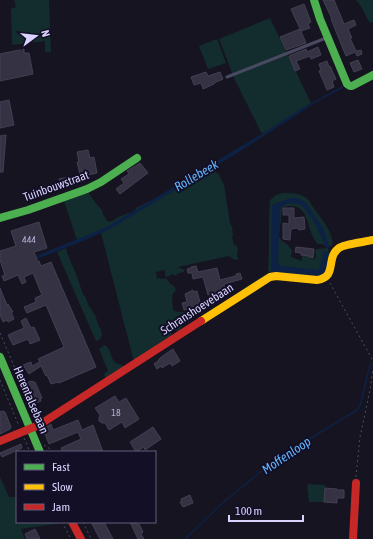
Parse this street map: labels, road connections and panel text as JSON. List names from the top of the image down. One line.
{"streets":{"street":["Tuinbouwstraat","Schranshoevebaan","Herentalsebaan"]},"crossings":[["Schranshoevebaan","Herentalsebaan"]],"water":["Rollebeek","Moffenloop"],"house_numbers":["444","18"],"legend":["Fast","Slow","Jam"],"scale_bar":"100 m","north":"right"}
